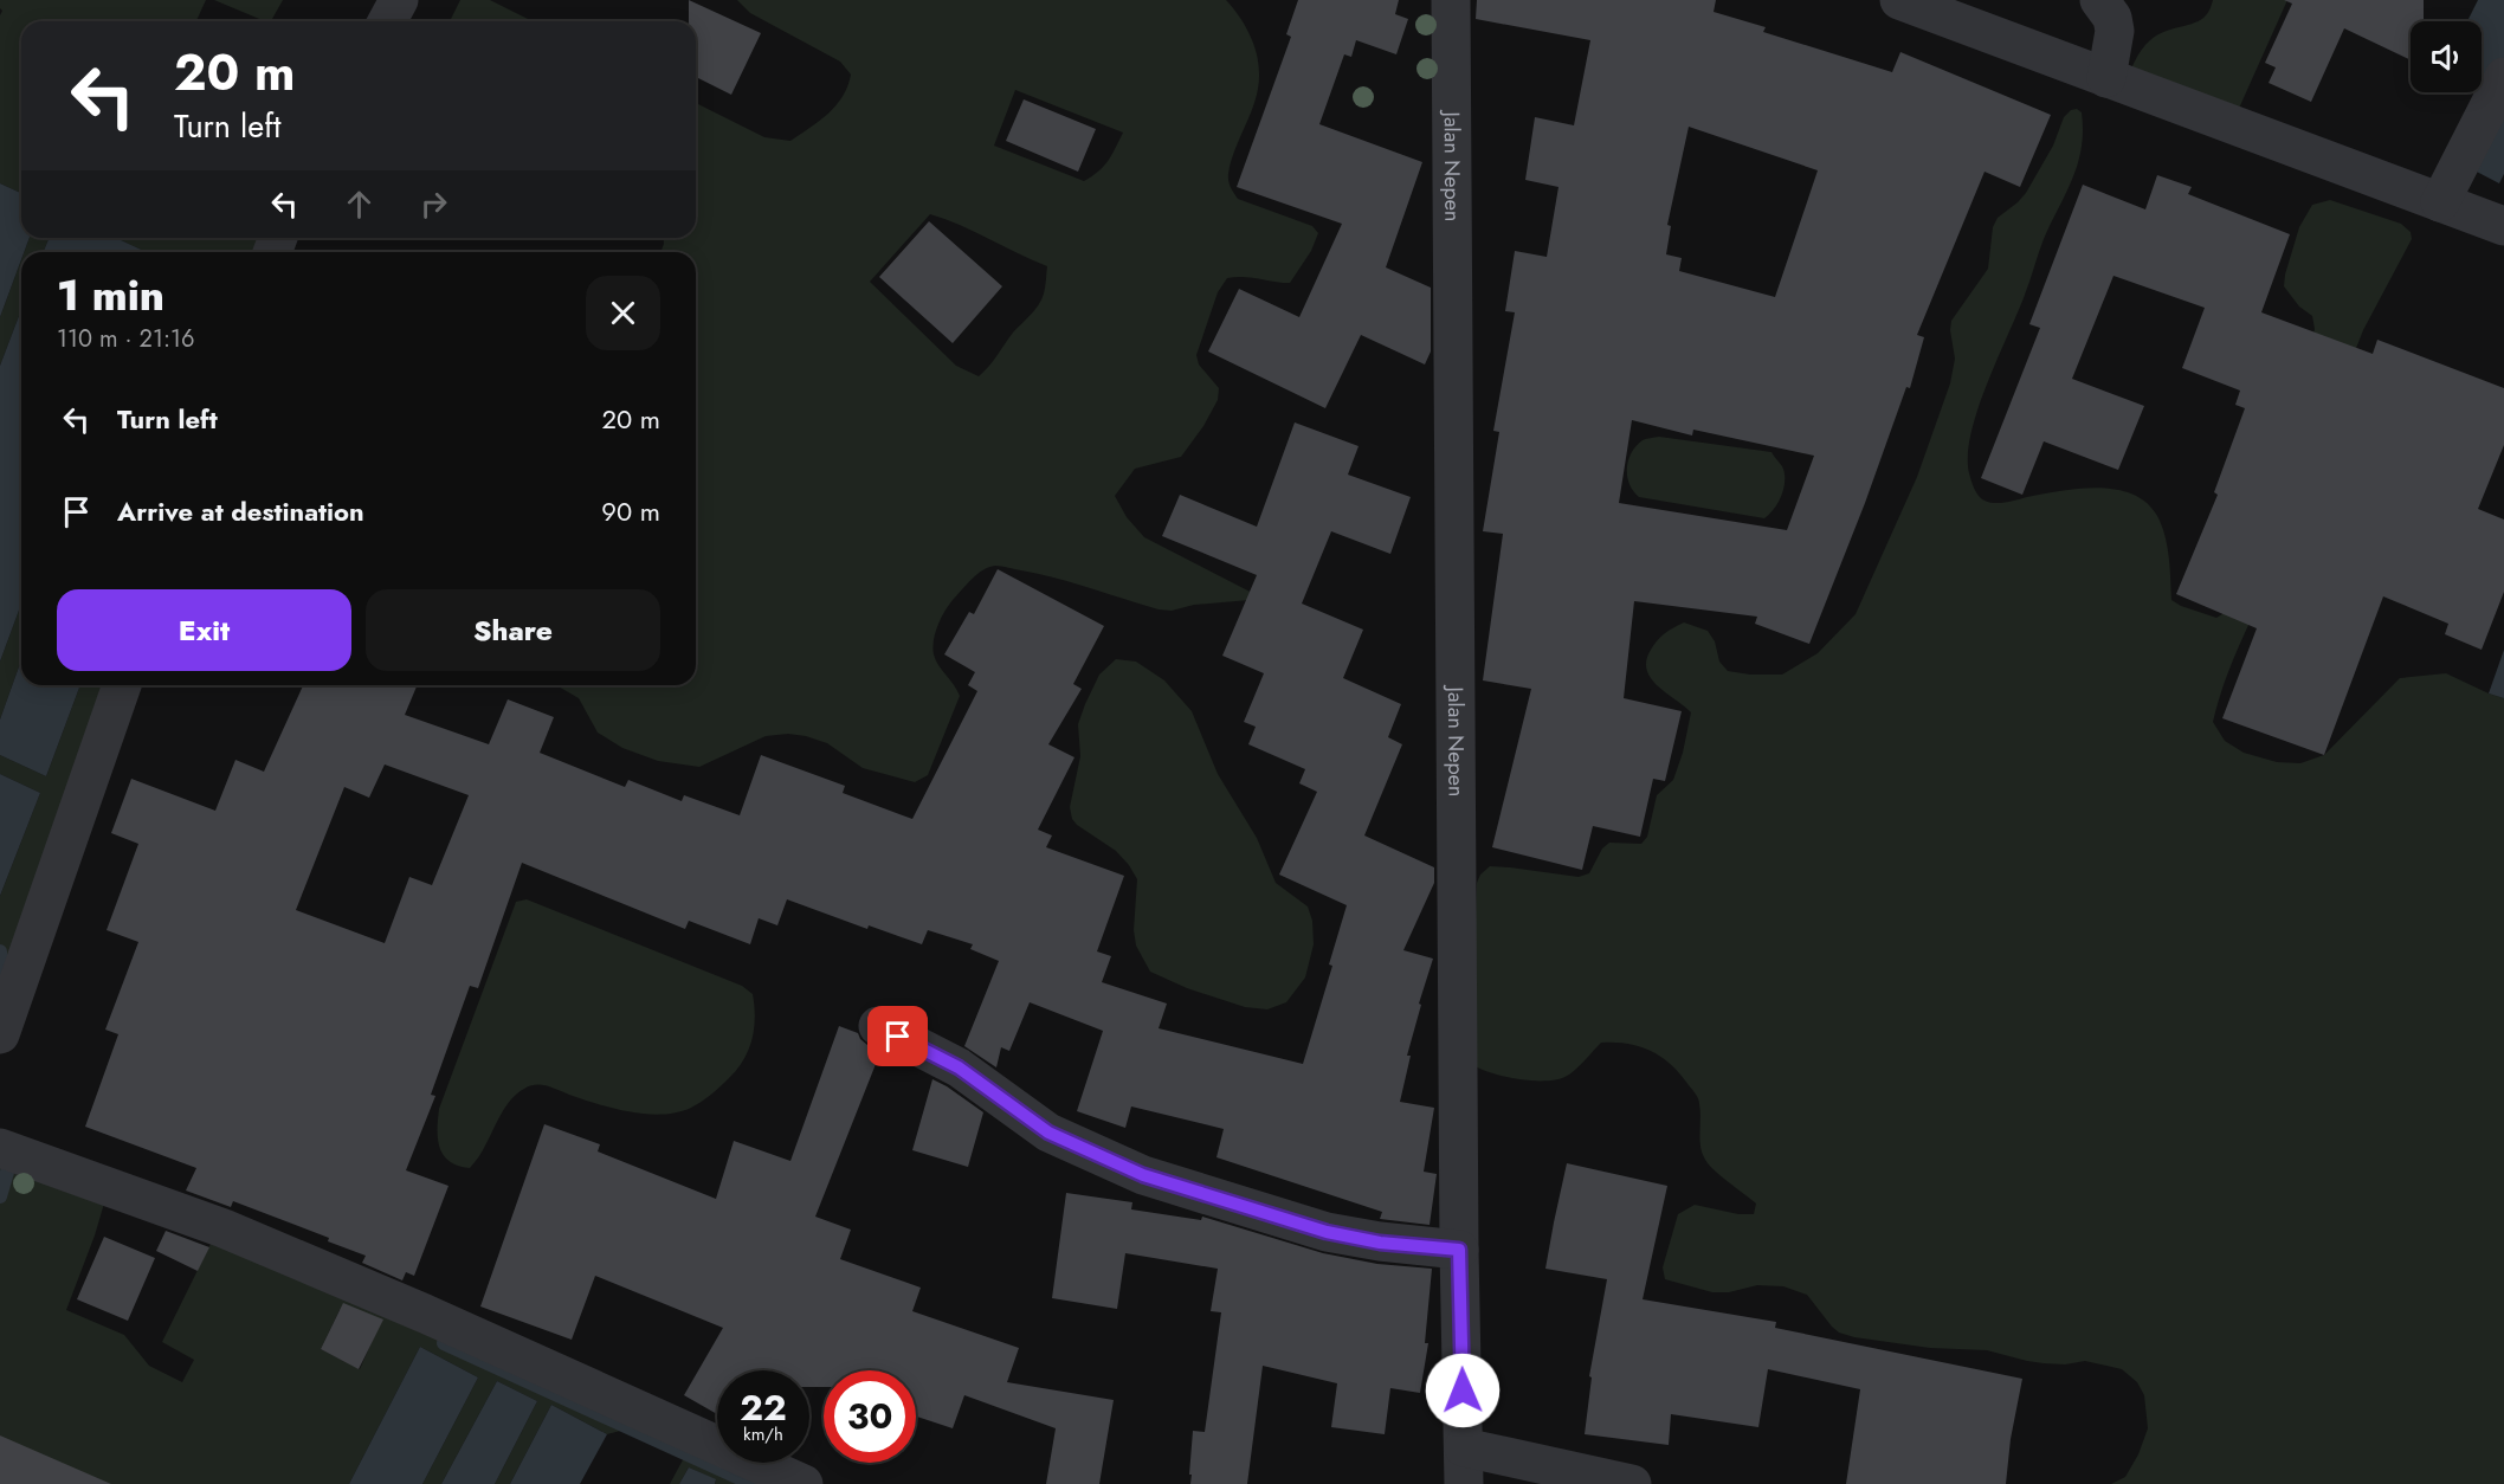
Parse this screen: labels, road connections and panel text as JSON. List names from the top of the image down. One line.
{"streets":{"street":["Jalan Nepen"]},"page":{"turn":["20 m","Turn left"],"heading":["1 min","110 m · 21:16"],"list":[{"name":"Turn left","value":"20 m"},{"name":"Arrive at destination","value":"90 m"}],"buttons":["Exit","Share"],"speed":"22 km/h","limit":"30"}}
